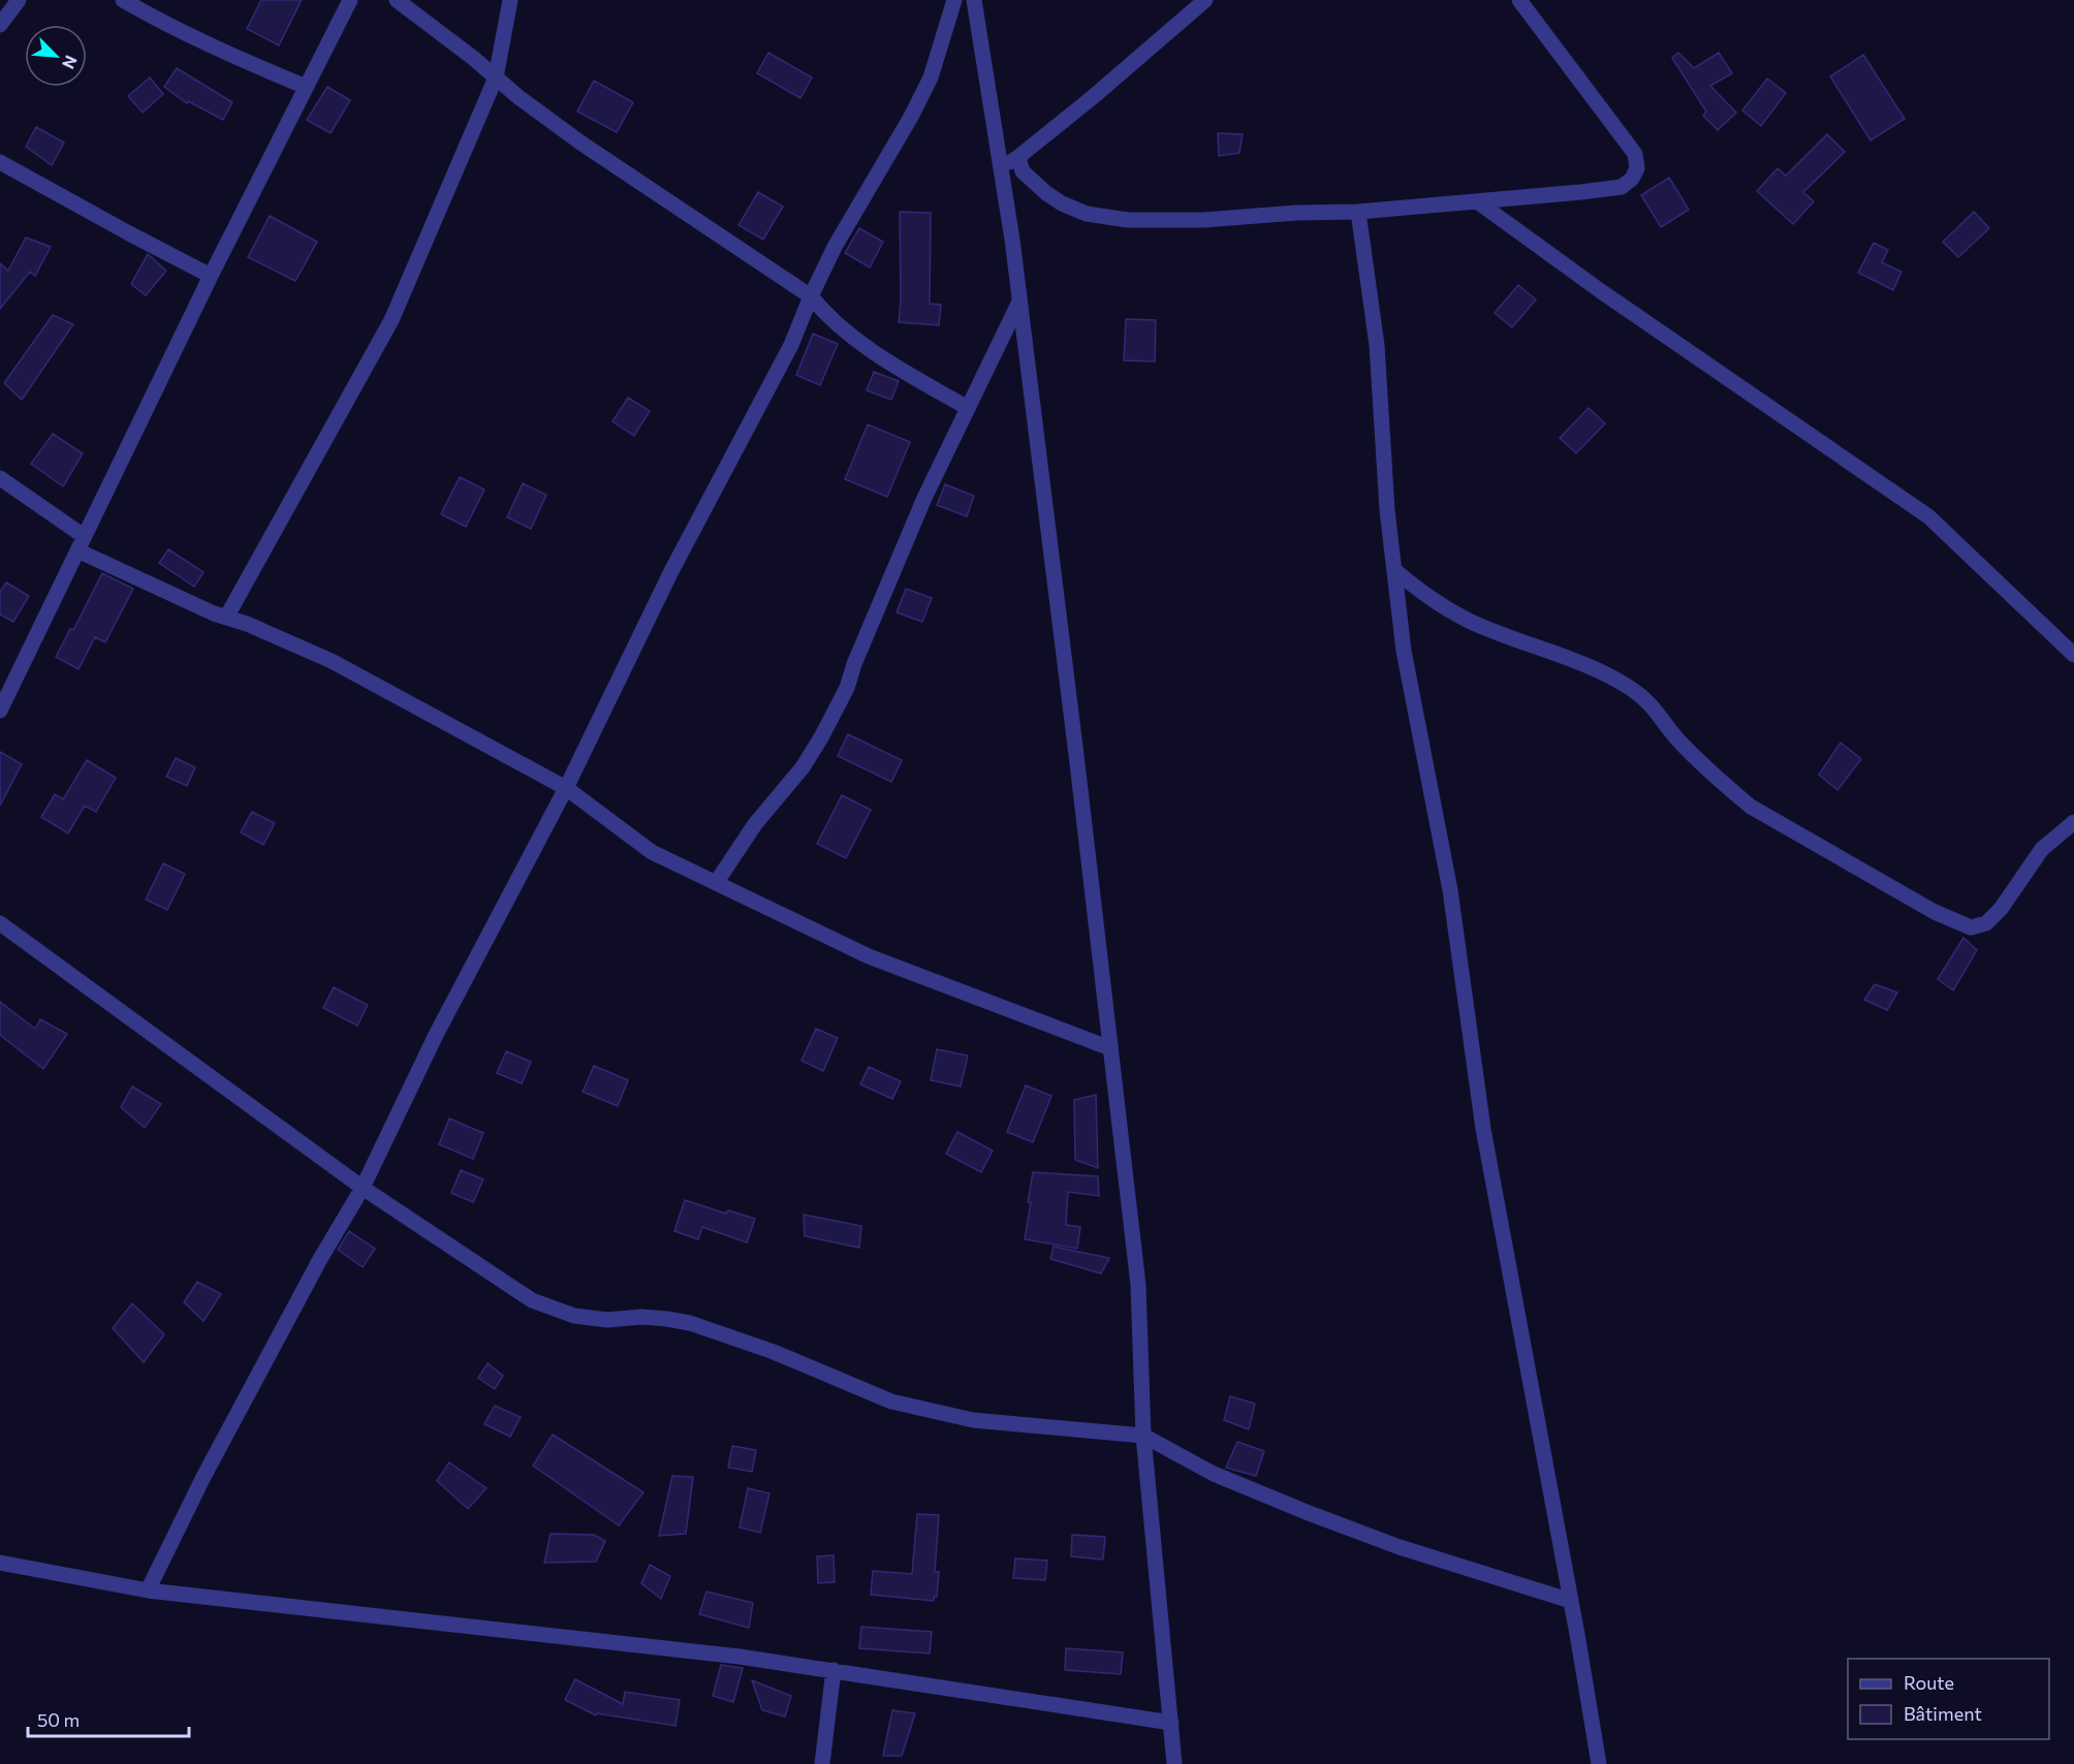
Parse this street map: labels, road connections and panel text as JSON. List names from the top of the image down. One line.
{"legend":["Route","Bâtiment"],"scale_bar":"50 m","north":"bottom right"}
